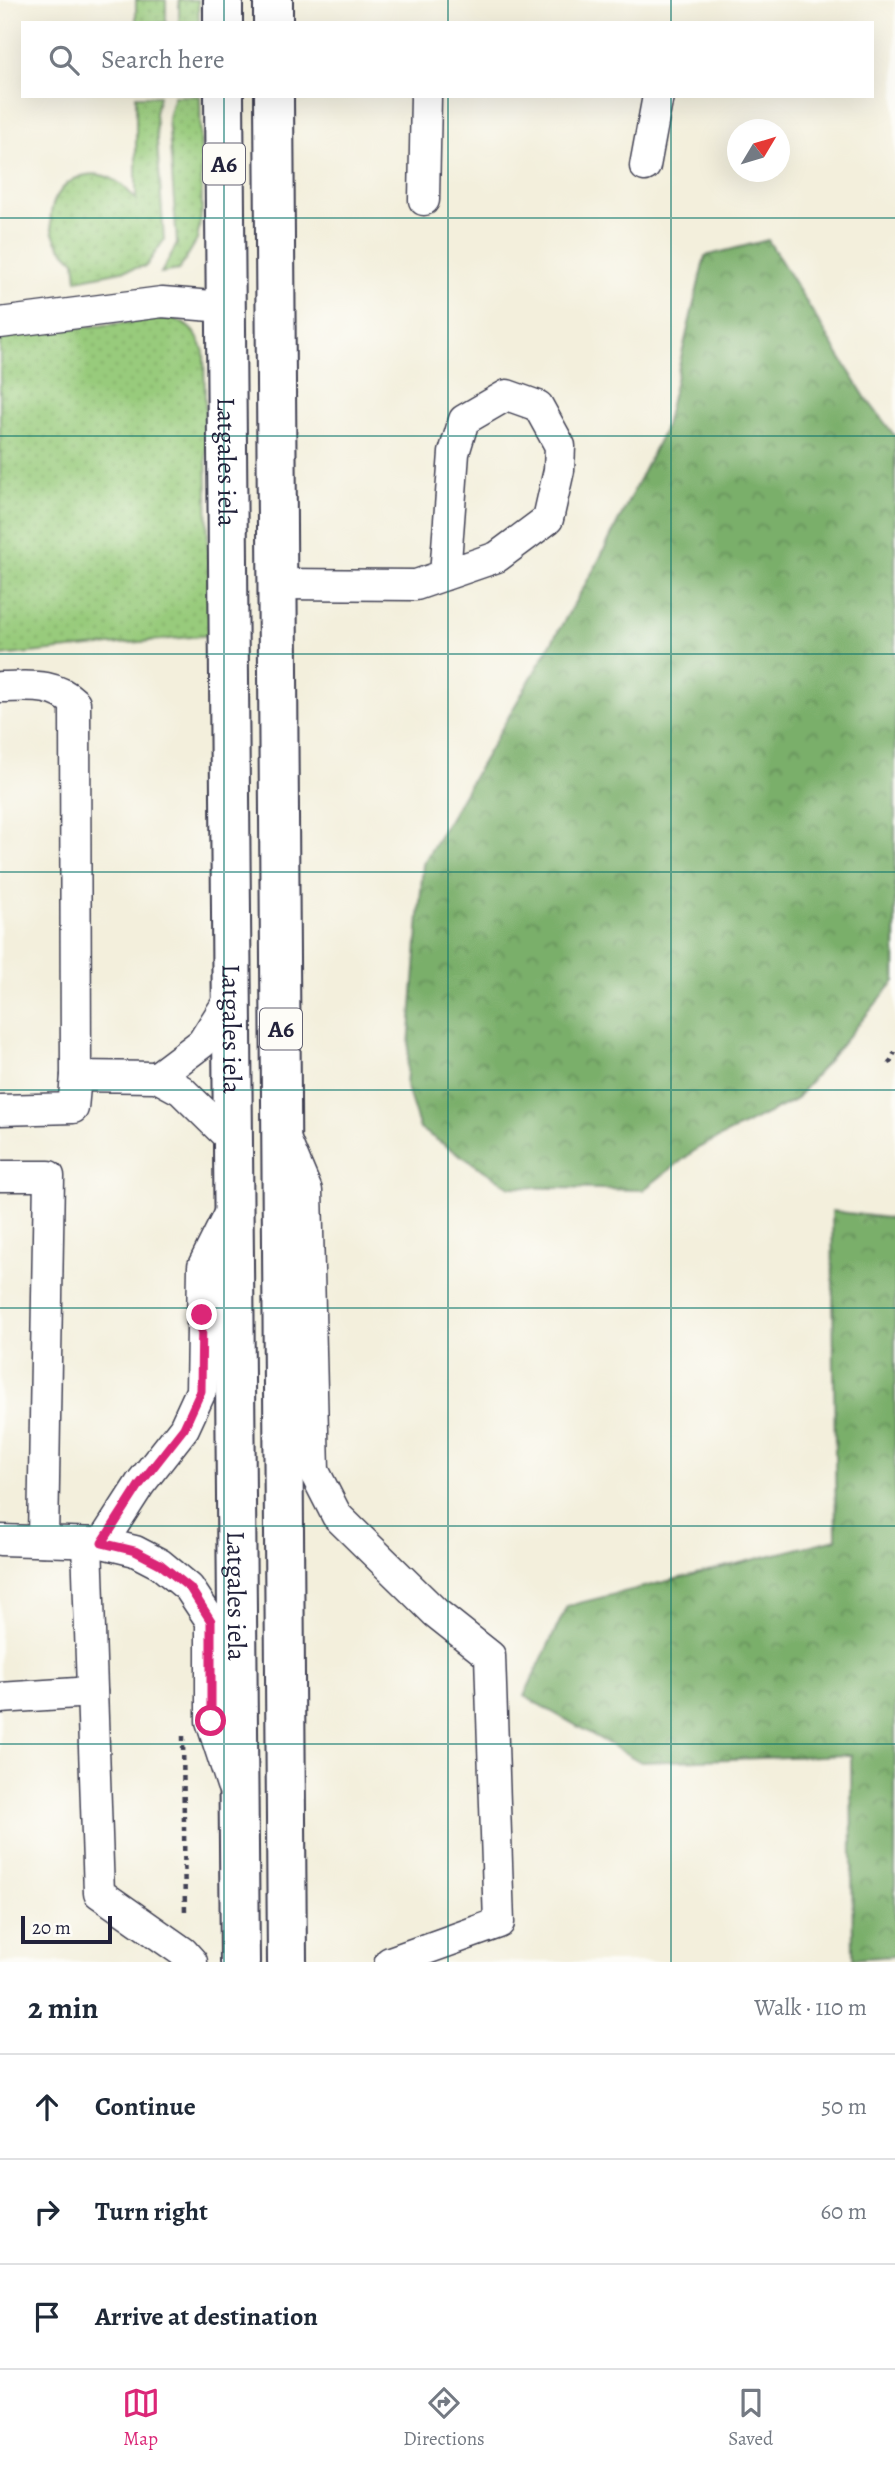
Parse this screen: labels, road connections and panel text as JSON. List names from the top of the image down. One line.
{"streets":{"highway":["A6","Latgales iela"]},"scale_bar":"20 m","north":"top right","page":{"search":"Search here","scale":"20 m","heading":["2 min","Walk · 110 m"],"list":[["Continue","50 m"],["Turn right","60 m"],"Arrive at destination"],"nav":["Map","Directions","Saved"]}}
